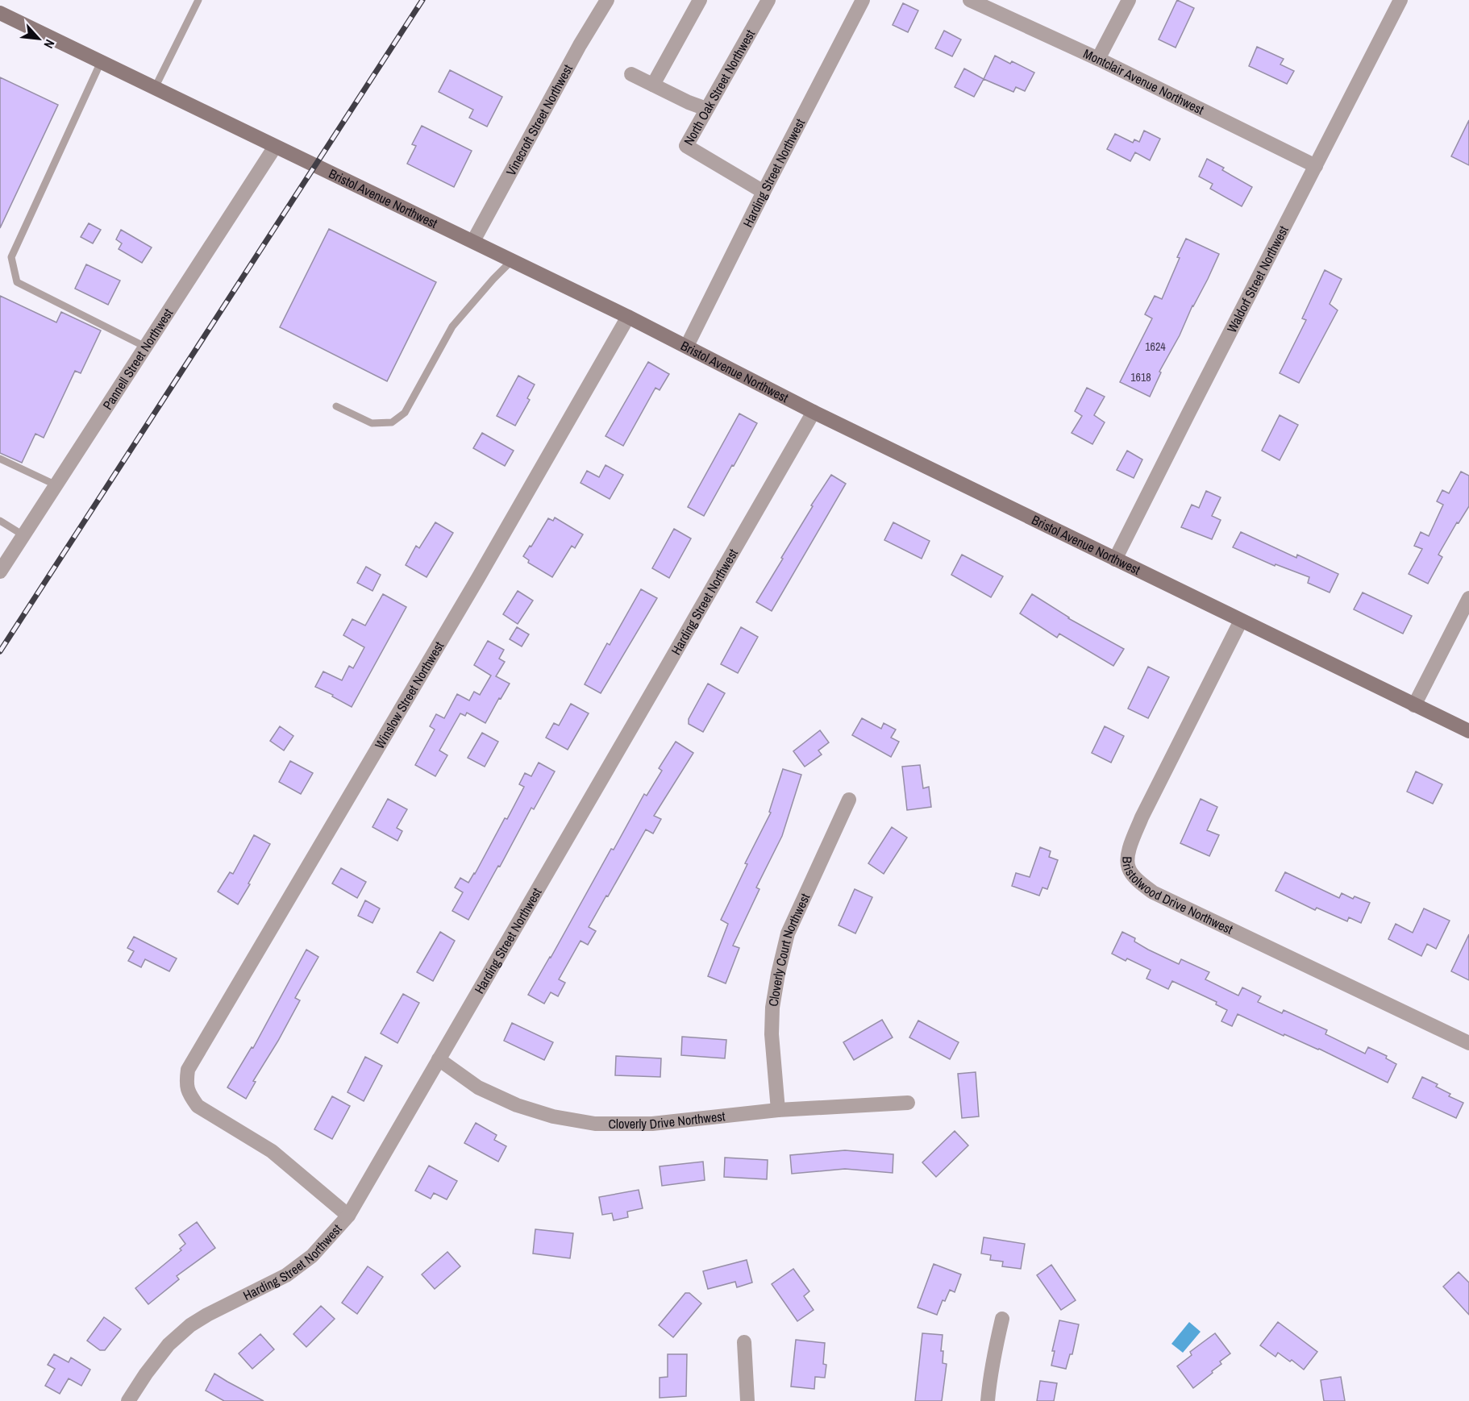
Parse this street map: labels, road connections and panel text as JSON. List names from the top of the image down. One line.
{"streets":{"street":["Montclair Avenue Northwest","North Oak Street Northwest","Vinecroft Street Northwest","Harding Street Northwest","Bristol Avenue Northwest","Waldorf Street Northwest","Pannell Street Northwest","Winslow Street Northwest","Bristolwood Drive Northwest","Cloverly Court Northwest","Cloverly Drive Northwest"]},"crossings":[["Montclair Avenue Northwest","Waldorf Street Northwest"],["North Oak Street Northwest","Harding Street Northwest"],["Vinecroft Street Northwest","Bristol Avenue Northwest"],["Harding Street Northwest","Bristol Avenue Northwest"],["Harding Street Northwest","Winslow Street Northwest"],["Harding Street Northwest","Cloverly Drive Northwest"],["Bristol Avenue Northwest","Waldorf Street Northwest"],["Bristol Avenue Northwest","Pannell Street Northwest"],["Bristol Avenue Northwest","Winslow Street Northwest"],["Bristol Avenue Northwest","Bristolwood Drive Northwest"],["Cloverly Court Northwest","Cloverly Drive Northwest"]],"house_numbers":["1624","1618"],"north":"bottom right"}
